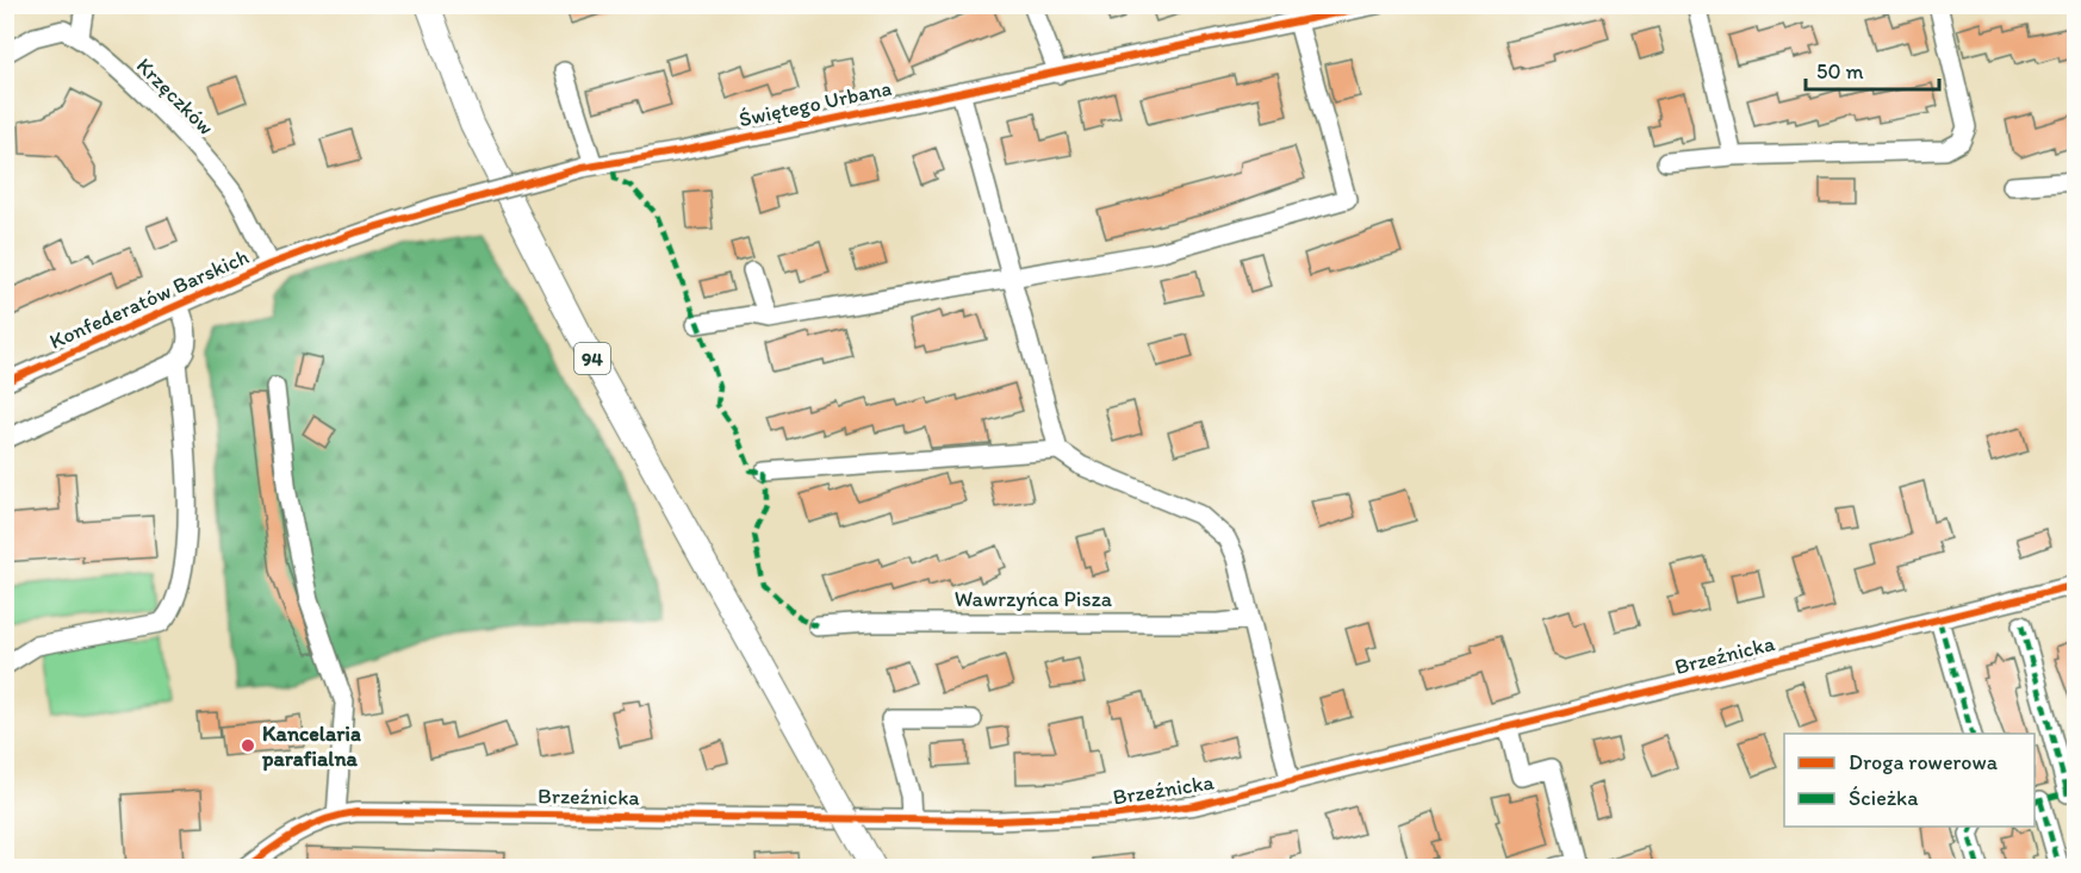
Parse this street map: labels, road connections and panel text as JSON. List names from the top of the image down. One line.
{"streets":{"main road":["94"],"street":["Krzęczków","Świętego Urbana","Konfederatów Barskich","Wawrzyńca Pisza","Brzeźnicka"]},"crossings":[["Krzęczków","Świętego Urbana"],["Krzęczków","Konfederatów Barskich"],["Świętego Urbana","Konfederatów Barskich"]],"places":["Kancelaria parafialna"],"legend":["Droga rowerowa","Ścieżka"],"scale_bar":"50 m"}
